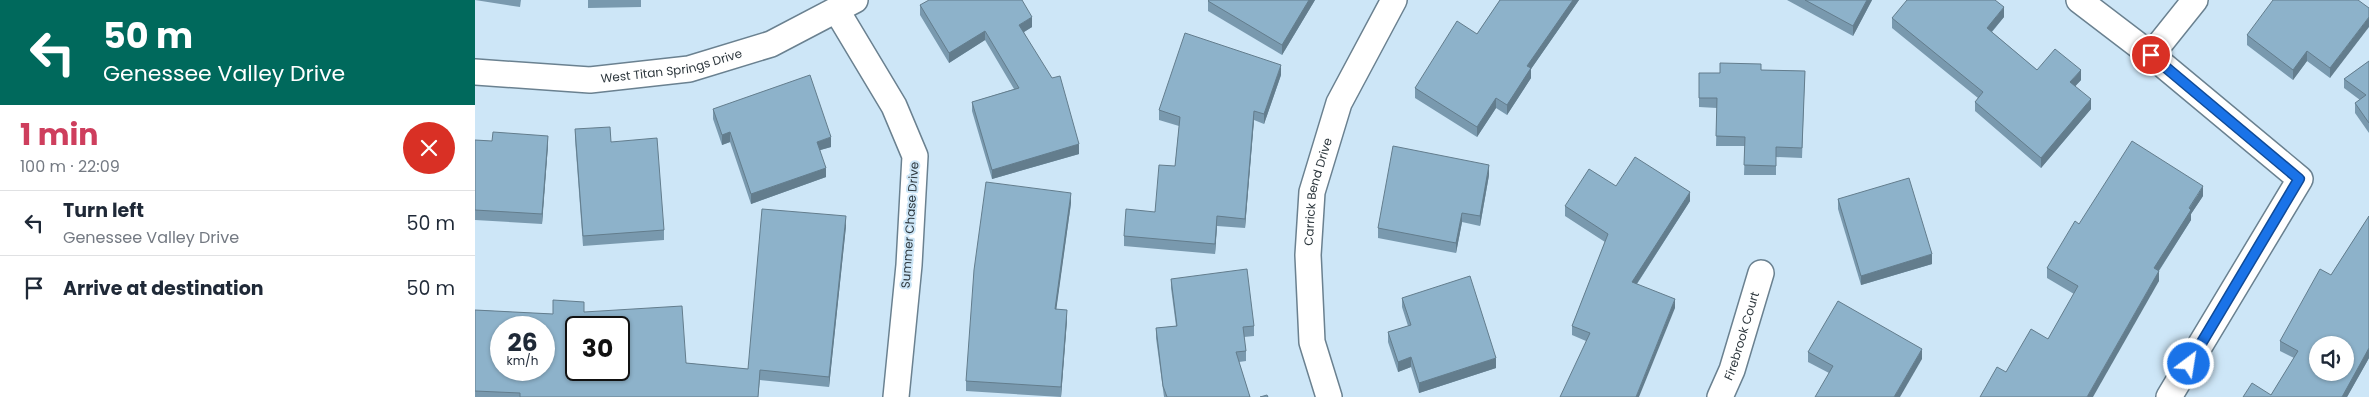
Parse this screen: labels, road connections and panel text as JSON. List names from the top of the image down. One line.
{"streets":{"street":["West Titan Springs Drive","Carrick Bend Drive","Summer Chase Drive","Firebrook Court"]},"crossings":[["West Titan Springs Drive","Summer Chase Drive"]],"page":{"turn":["50 m","Genessee Valley Drive"],"heading":["1 min","100 m · 22:09"],"list":[{"name":"Turn left","note":"Genessee Valley Drive","value":"50 m"},{"name":"Arrive at destination","value":"50 m"}],"speed":"26 km/h","limit":"30"}}
